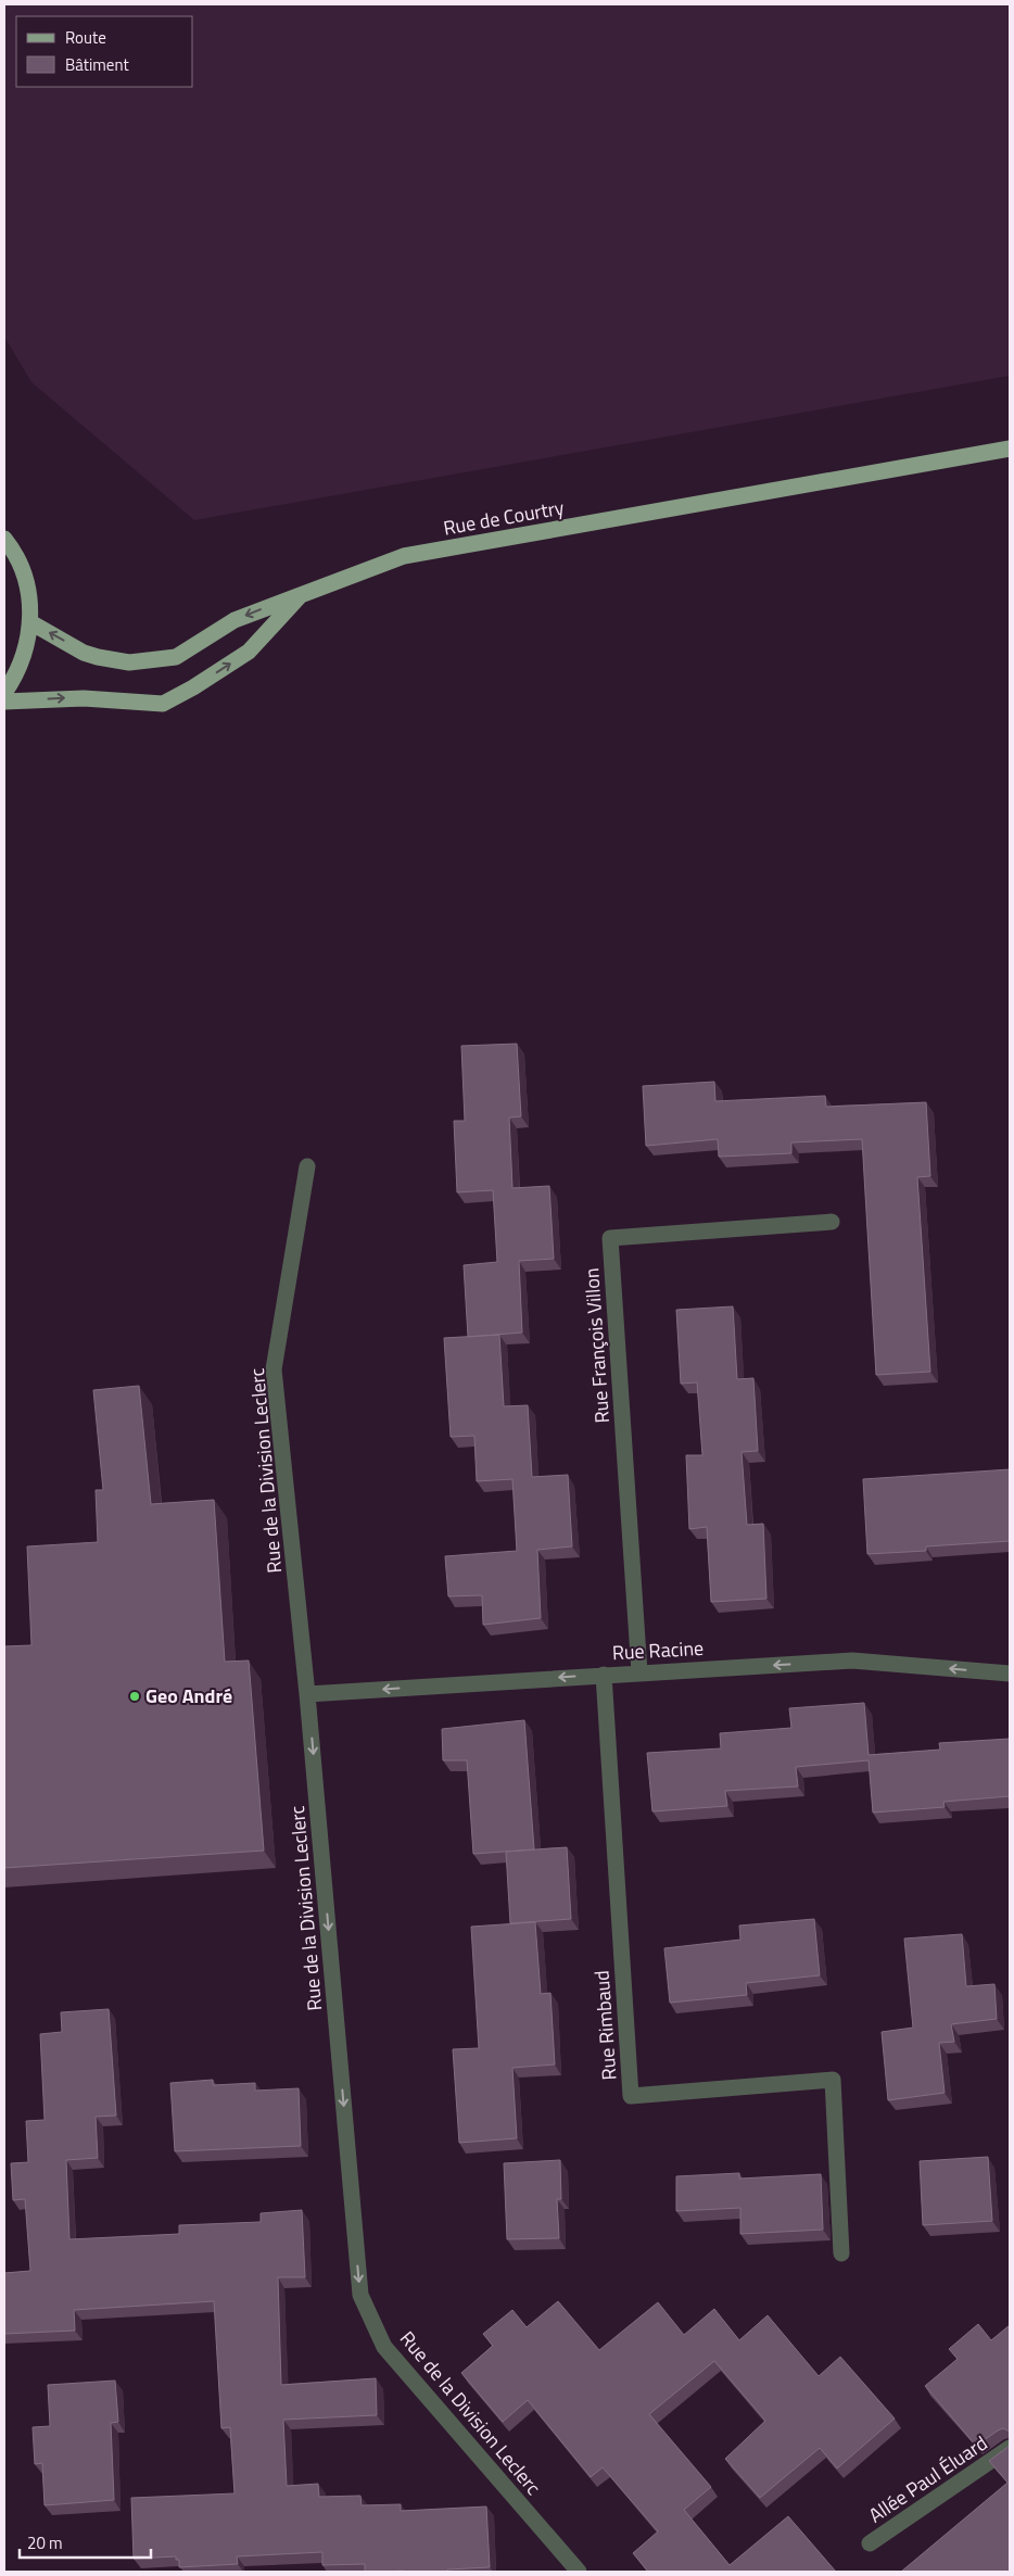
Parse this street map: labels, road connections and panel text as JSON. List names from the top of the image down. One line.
{"streets":{"main road":["Rue de Courtry"],"street":["Rue François Villon","Rue de la Division Leclerc","Rue Racine","Rue Rimbaud","Allée Paul Éluard"]},"crossings":[["Rue François Villon","Rue Racine"],["Rue de la Division Leclerc","Rue Racine"],["Rue Racine","Rue Rimbaud"]],"one_way":["Rue de la Division Leclerc","Rue Racine"],"places":["Geo André"],"legend":["Route","Bâtiment"],"scale_bar":"20 m"}
